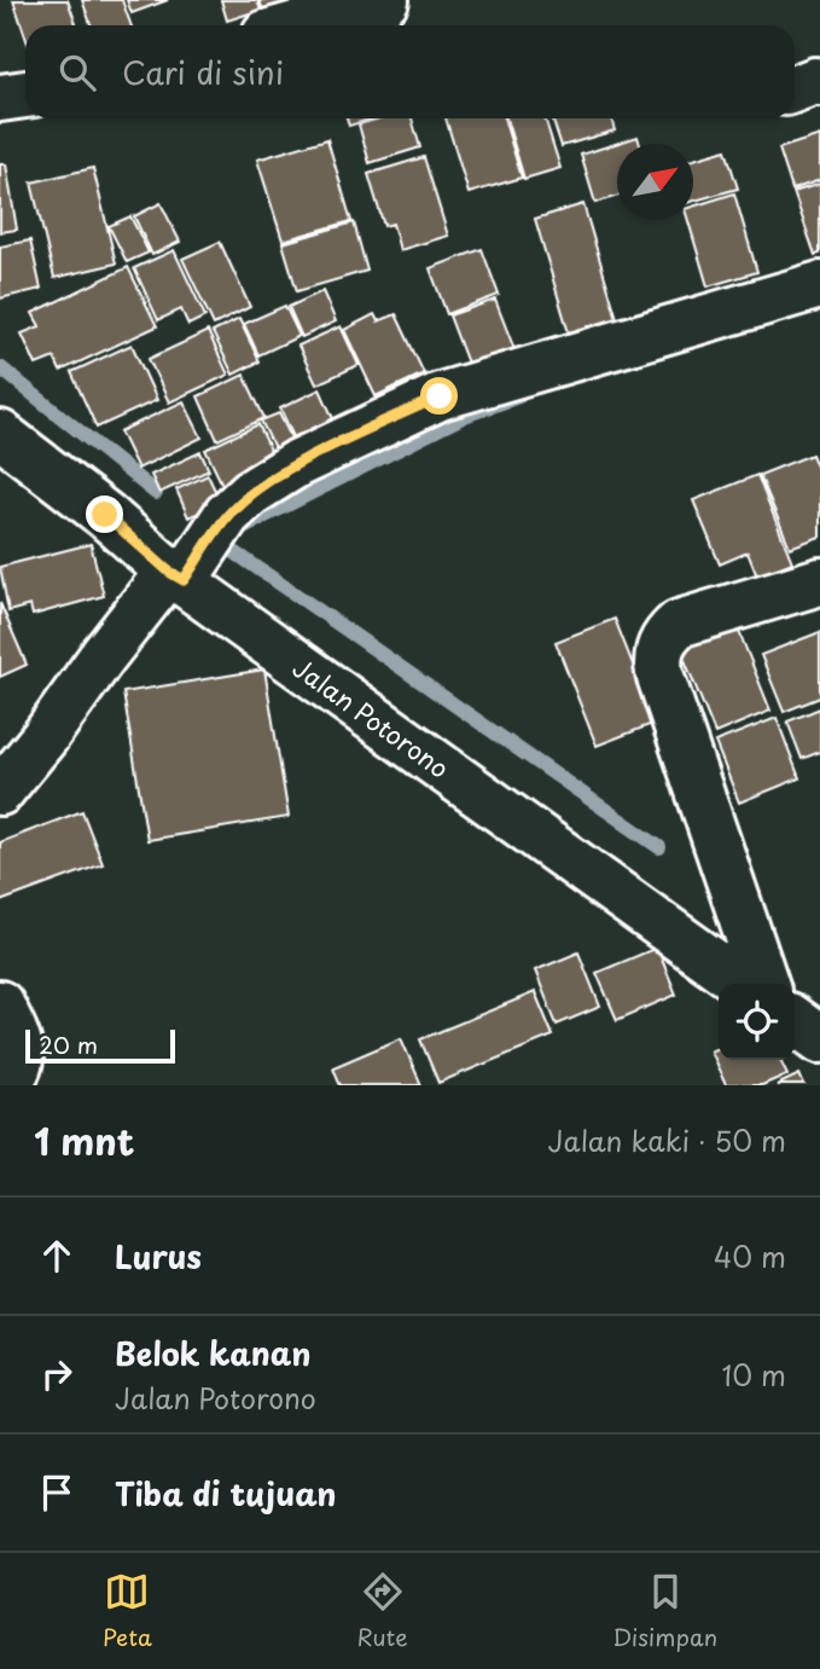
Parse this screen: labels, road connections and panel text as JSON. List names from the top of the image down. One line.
{"streets":{"street":["Jalan Potorono"]},"scale_bar":"20 m","north":"top right","page":{"search":"Cari di sini","scale":"20 m","heading":["1 mnt","Jalan kaki · 50 m"],"list":[["Lurus","40 m"],["Belok kanan","Jalan Potorono","10 m"],"Tiba di tujuan"],"nav":["Peta","Rute","Disimpan"]}}
